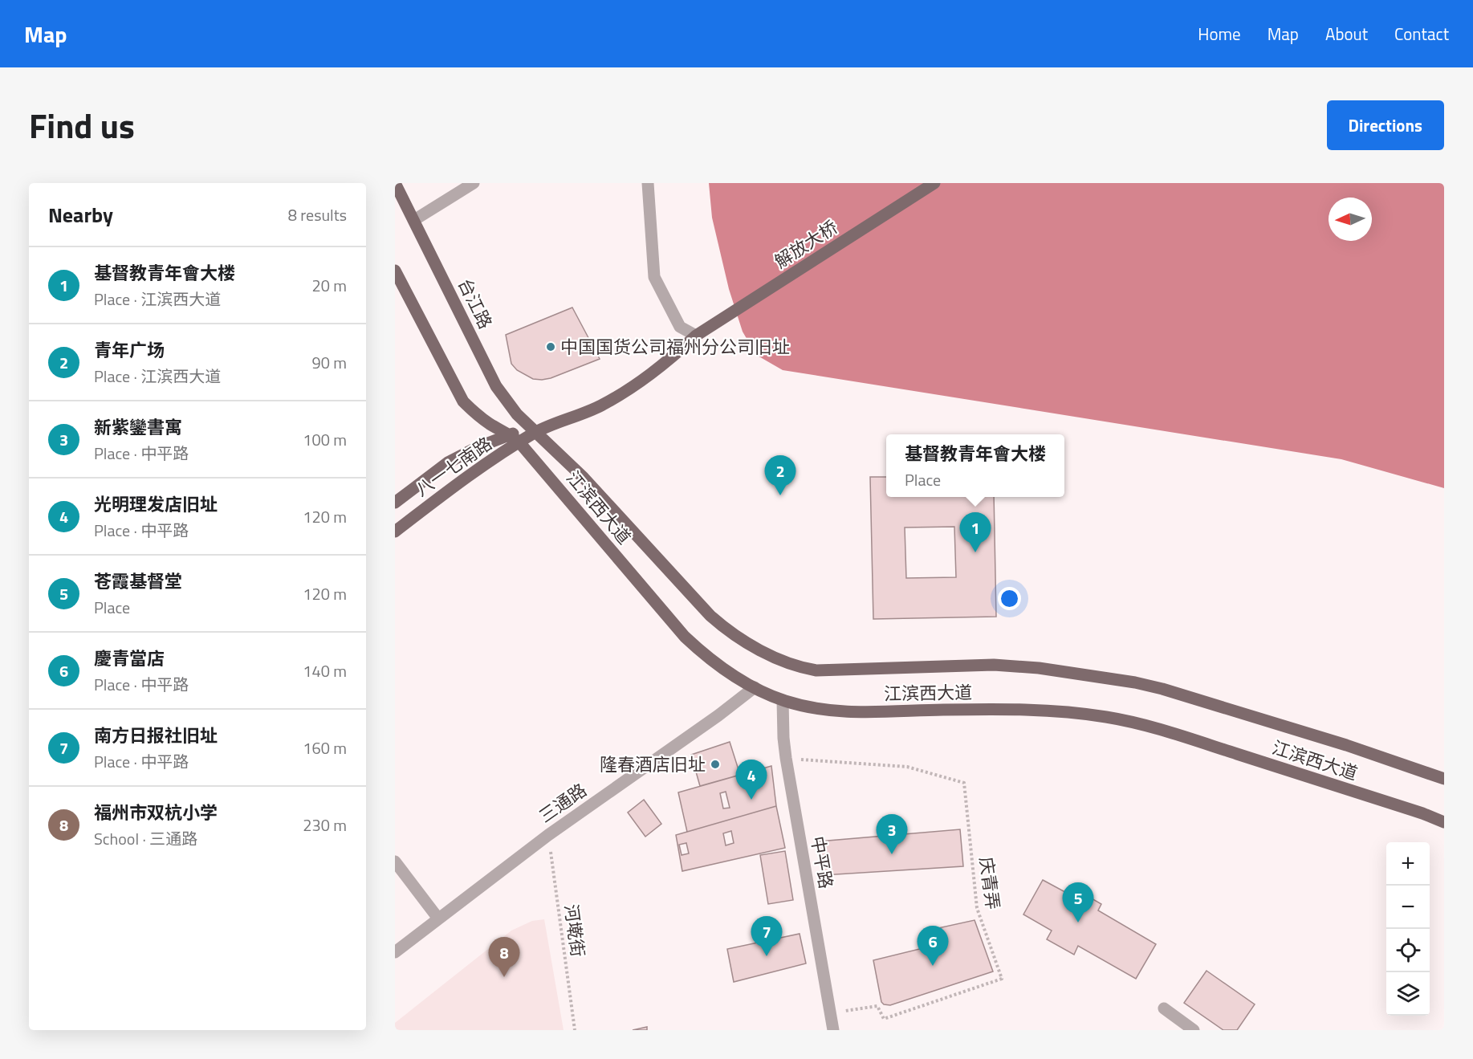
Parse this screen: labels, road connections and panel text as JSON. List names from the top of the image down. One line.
{"streets":{"main road":["解放大桥","台江路","八一七南路","江滨西大道"],"street":["三通路","中平路"],"path":["庆青弄","河墘街"]},"crossings":[["解放大桥","八一七南路"],["台江路","八一七南路"],["台江路","江滨西大道"],["八一七南路","江滨西大道"],["江滨西大道","三通路"],["江滨西大道","中平路"],["三通路","河墘街"],["中平路","庆青弄"]],"places":["中国国货公司福州分公司旧址","隆春酒店旧址"],"north":"left","page":{"header":"Map","nav":["Home","Map","About","Contact"],"title":"Find us","buttons":"Directions","heading":["Nearby","8 results"],"list":[{"mark":"1","name":"基督教青年會大楼","note":"Place · 江滨西大道","value":"20 m"},{"mark":"2","name":"青年广场","note":"Place · 江滨西大道","value":"90 m"},{"mark":"3","name":"新紫鑾書寓","note":"Place · 中平路","value":"100 m"},{"mark":"4","name":"光明理发店旧址","note":"Place · 中平路","value":"120 m"},{"mark":"5","name":"苍霞基督堂","note":"Place","value":"120 m"},{"mark":"6","name":"慶青當店","note":"Place · 中平路","value":"140 m"},{"mark":"7","name":"南方日报社旧址","note":"Place · 中平路","value":"160 m"},{"mark":"8","name":"福州市双杭小学","note":"School · 三通路","value":"230 m"}],"popup":["基督教青年會大楼","Place"],"pins":["2","1","4","3","5","7","6","8"],"map_buttons":["+","−"]}}
